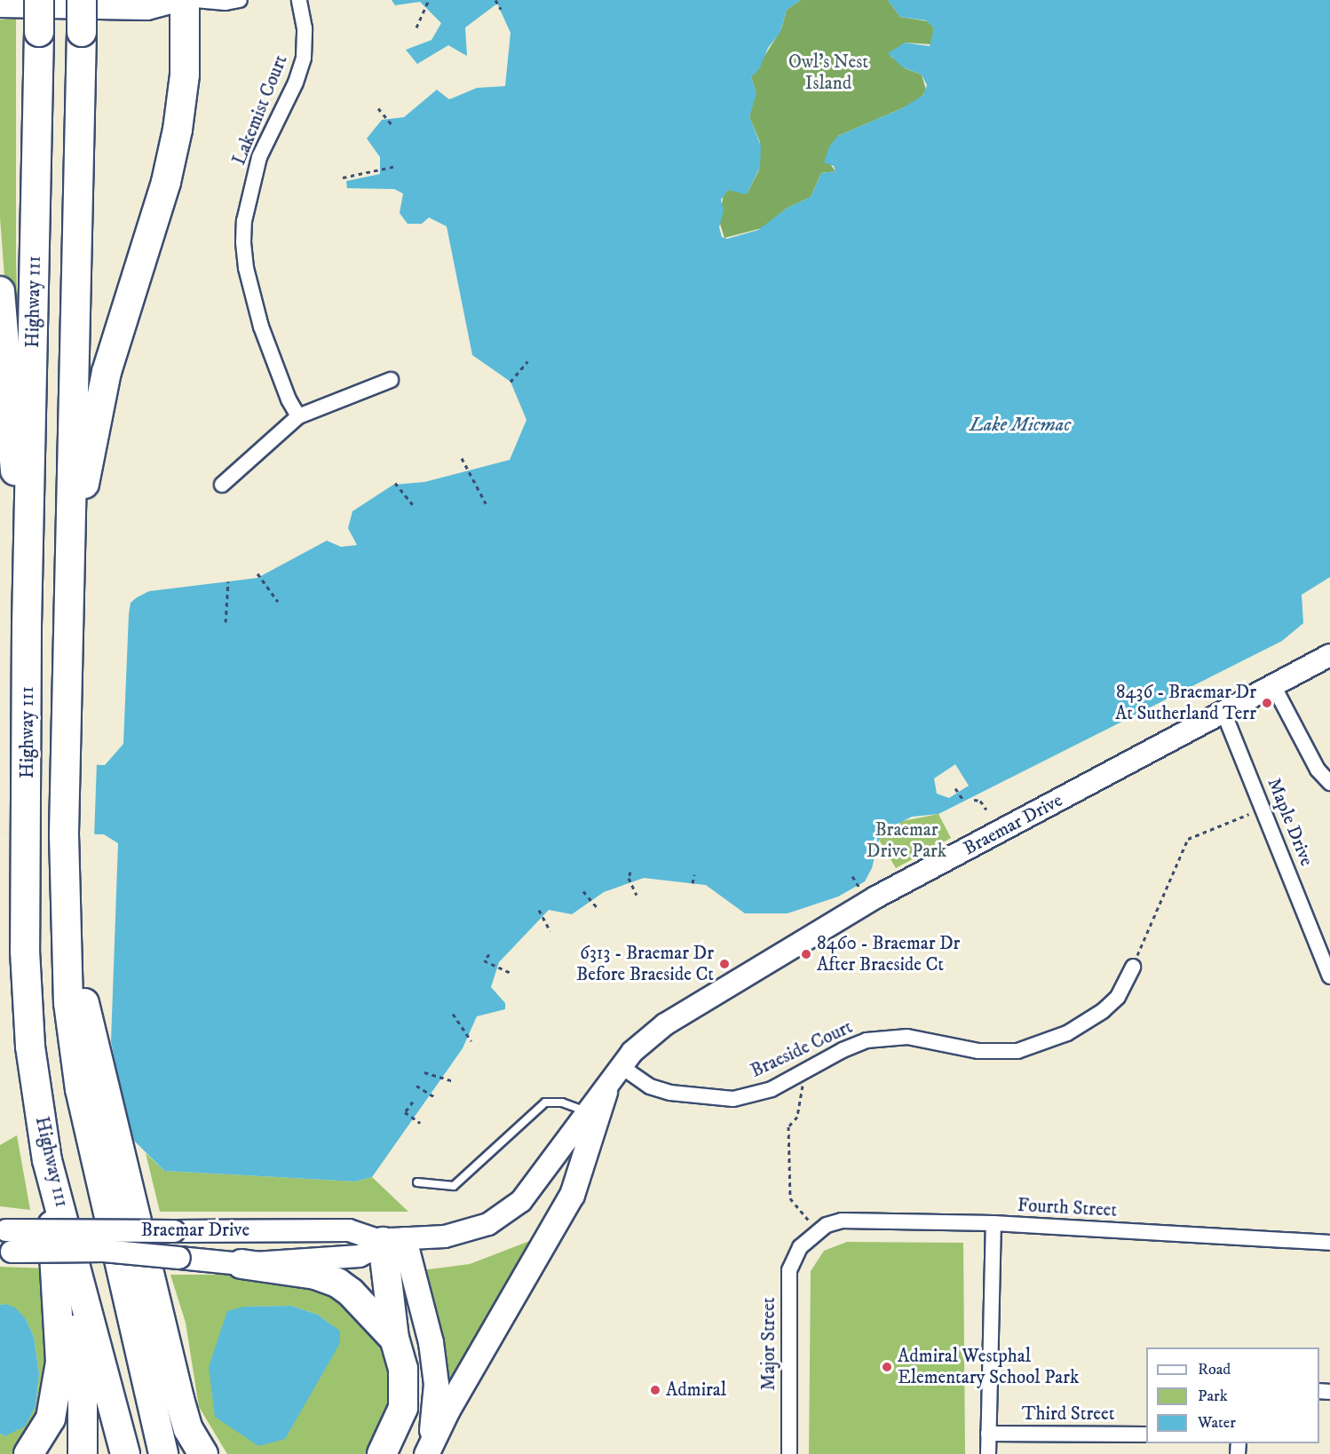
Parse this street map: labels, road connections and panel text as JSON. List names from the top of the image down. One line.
{"streets":{"highway":["Highway 111"],"main road":["Braemar Drive"],"street":["Lakemist Court","Maple Drive","Braeside Court","Fourth Street","Major Street","Third Street"]},"crossings":[["Maple Drive","Braemar Drive"],["Braemar Drive","Braeside Court"],["Fourth Street","Major Street"]],"water":["Lake Micmac"],"parks":["Owl's Nest Island","Braemar Drive Park"],"places":["8436 - Braemar Dr At Sutherland Terr","8460 - Braemar Dr After Braeside Ct","6313 - Braemar Dr Before Braeside Ct","Admiral Westphal Elementary School Park","Admiral"],"legend":["Road","Park","Water"]}
